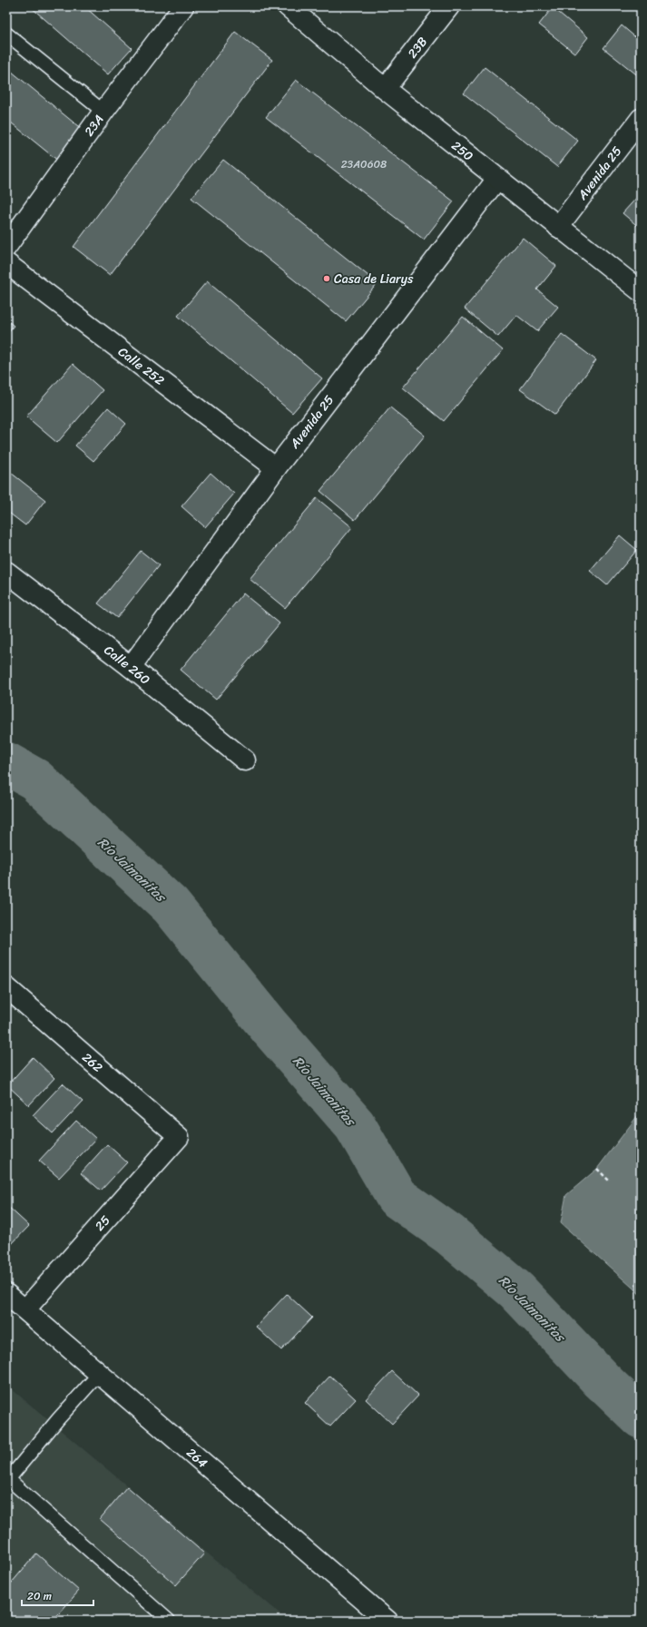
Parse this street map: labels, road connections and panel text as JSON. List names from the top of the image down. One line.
{"streets":{"street":["23B","23A","250","Avenida 25","Calle 252","Calle 260","262","25","264"]},"crossings":[["23B","250"],["250","Avenida 25"],["Avenida 25","Calle 252"],["Avenida 25","Calle 260"],["262","25"],["25","264"]],"water":["Río Jaimanitas"],"places":["Casa de Liarys"],"house_numbers":["23A0608"],"scale_bar":"20 m"}
